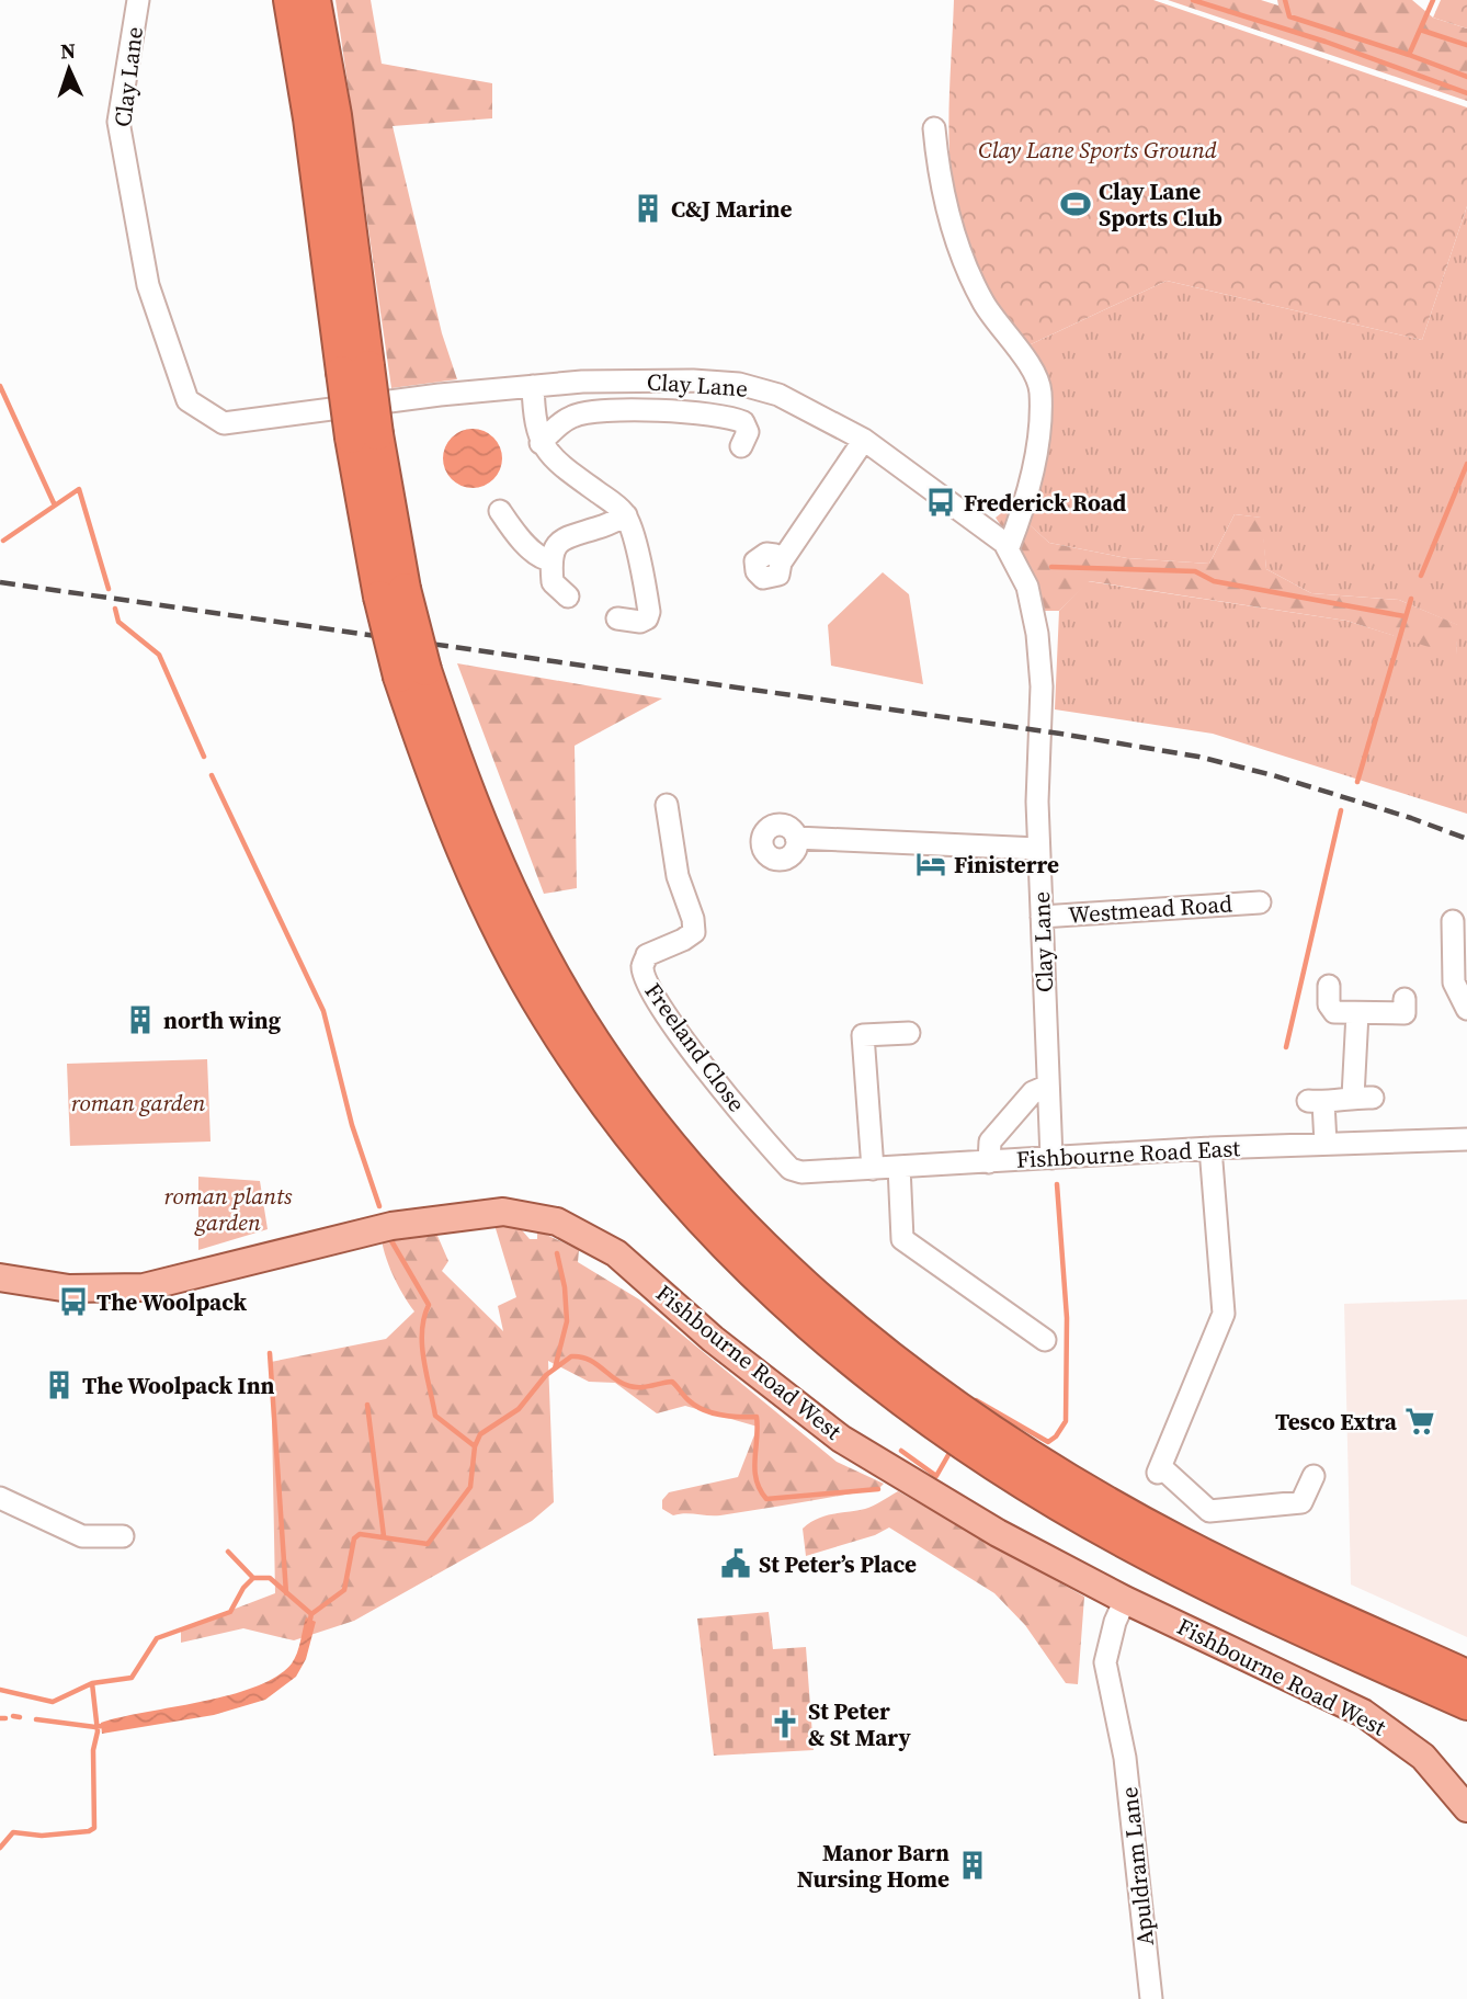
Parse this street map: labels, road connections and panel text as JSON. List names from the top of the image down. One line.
{"streets":{"main road":["Fishbourne Road West"],"street":["Clay Lane","Westmead Road","Freeland Close","Fishbourne Road East","Apuldram Lane"]},"crossings":[["Clay Lane","Westmead Road"],["Clay Lane","Fishbourne Road East"],["Freeland Close","Fishbourne Road East"],["Fishbourne Road West","Apuldram Lane"]],"parks":["Clay Lane Sports Ground","roman garden","roman plants garden"],"places":{"sports":["Clay Lane Sports Club"],"building":["C&J Marine","north wing","The Woolpack Inn","Manor Barn Nursing Home"],"bus stop":["Frederick Road","The Woolpack"],"hotel":["Finisterre"],"supermarket":["Tesco Extra"],"public building":["St Peter’s Place"],"church":["St Peter & St Mary"]},"north":"top"}
